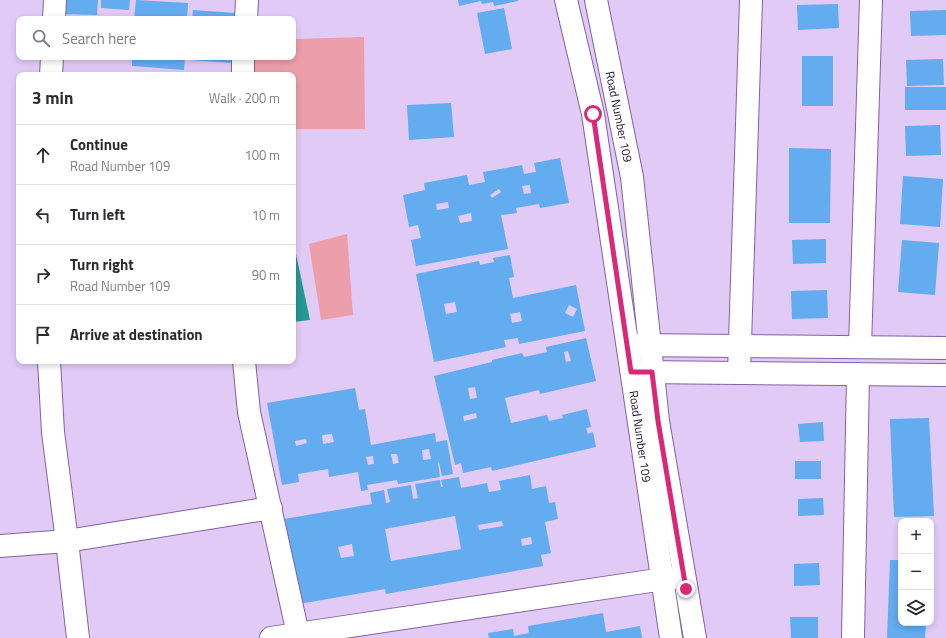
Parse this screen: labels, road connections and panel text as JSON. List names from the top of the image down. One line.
{"streets":{"street":["Road Number 109"]},"page":{"search":"Search here","heading":["3 min","Walk · 200 m"],"list":[["Continue","Road Number 109","100 m"],["Turn left","10 m"],["Turn right","Road Number 109","90 m"],"Arrive at destination"],"map_buttons":["+","−"]}}
